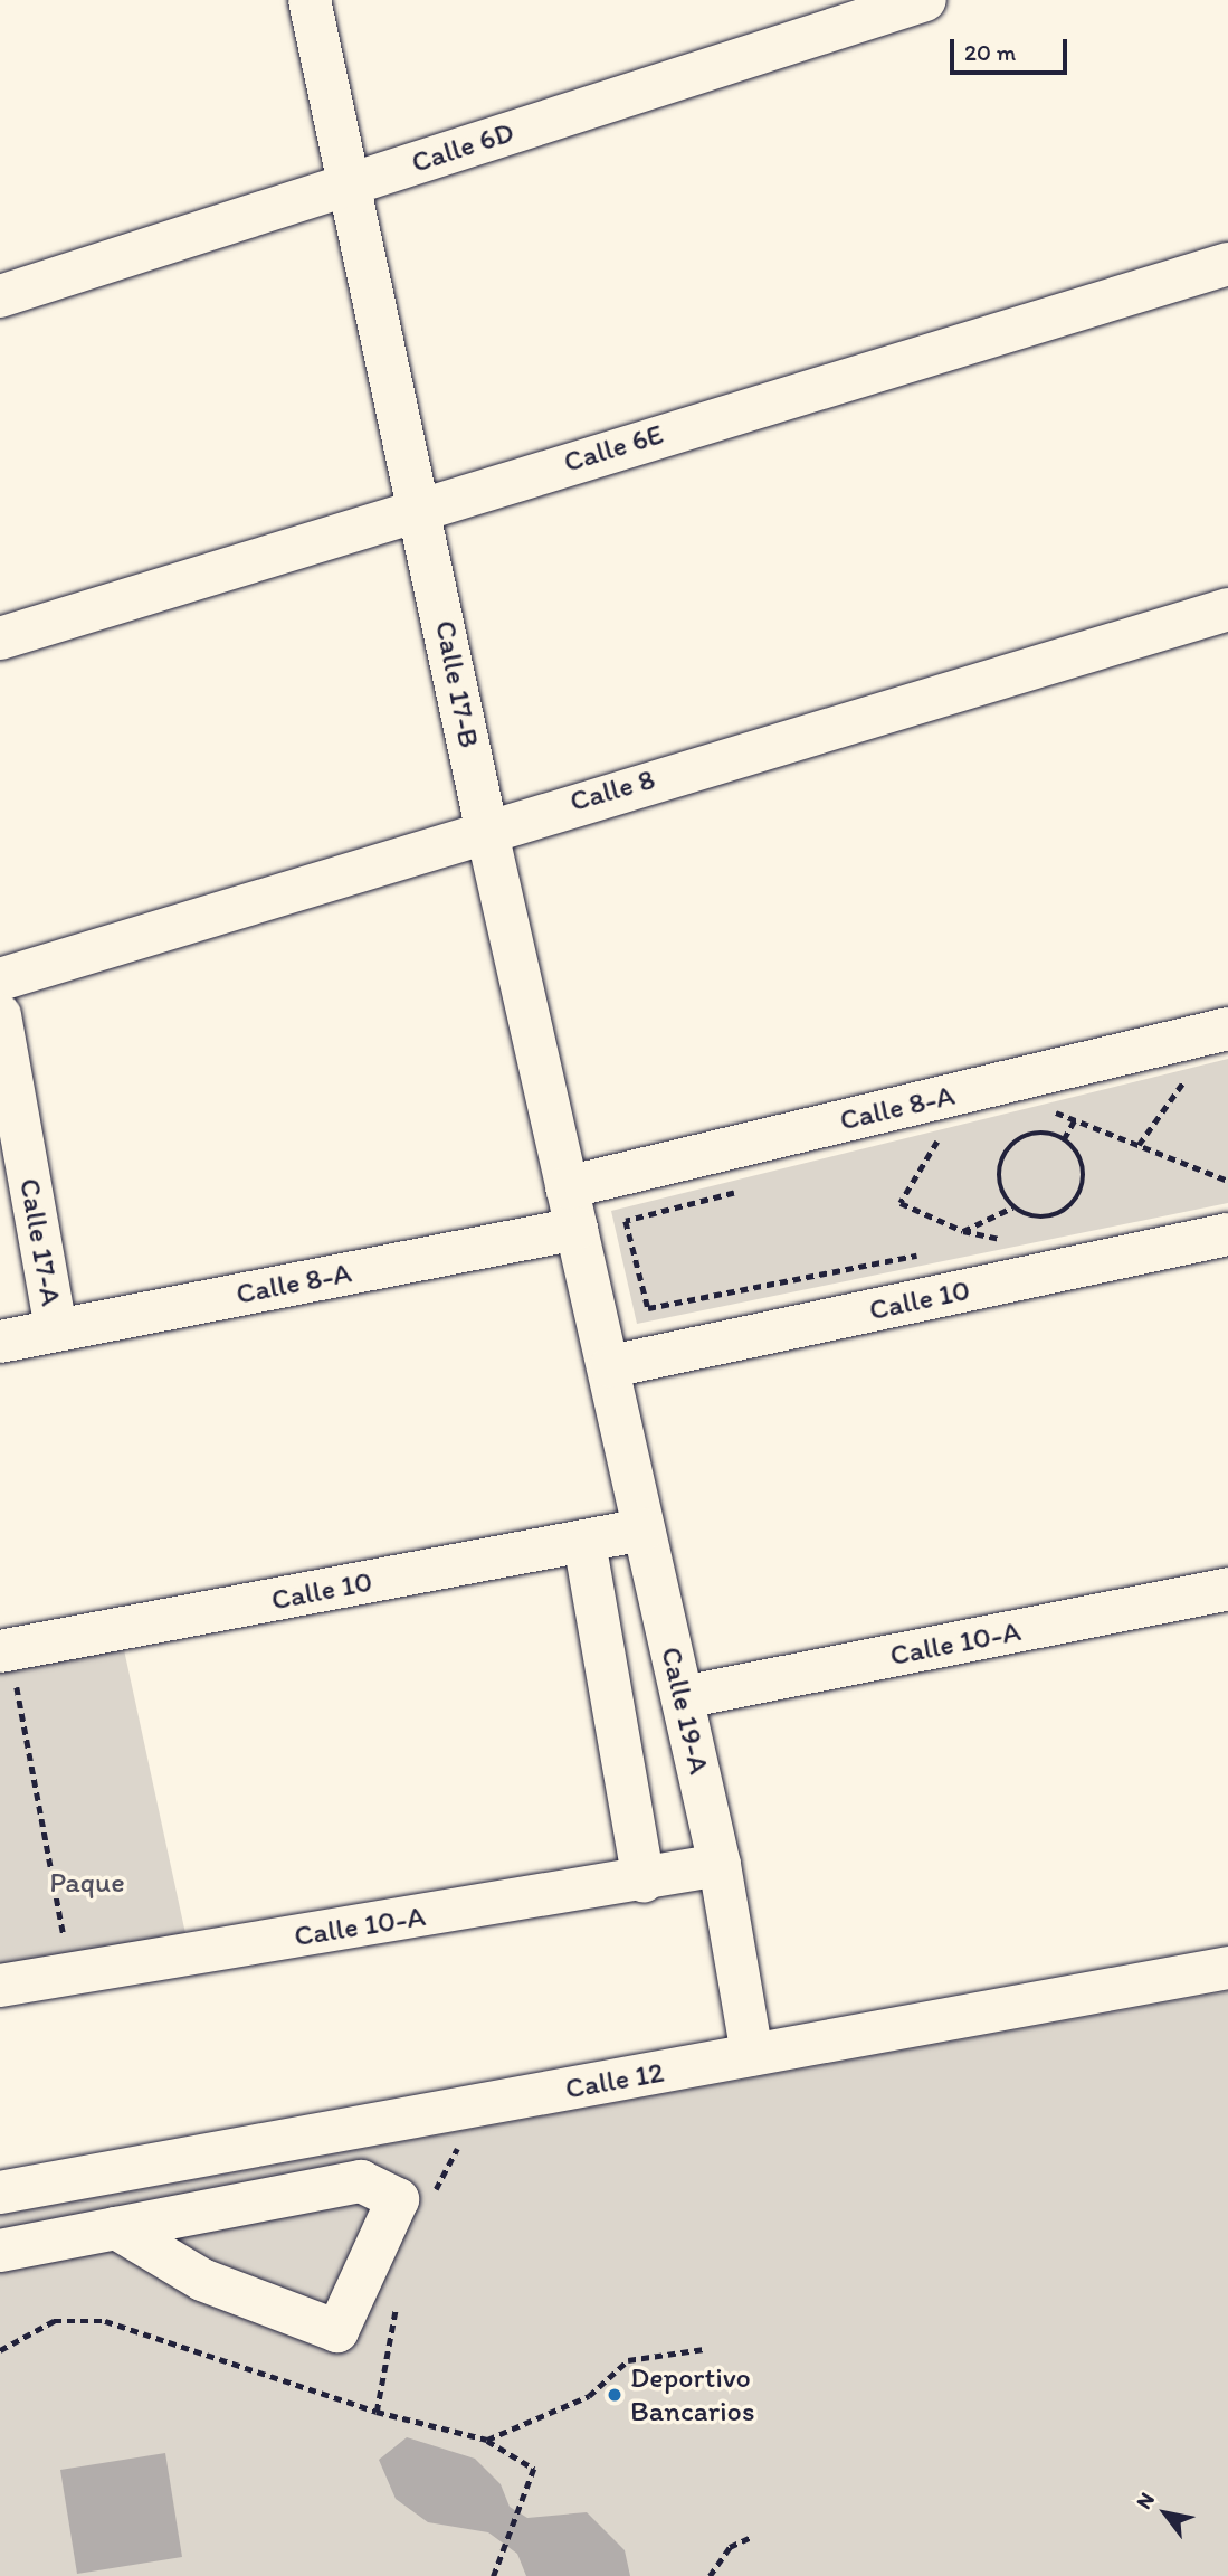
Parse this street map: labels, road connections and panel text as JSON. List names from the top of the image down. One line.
{"streets":{"street":["Calle 6D","Calle 6E","Calle 17-B","Calle 8","Calle 8-A","Calle 17-A","Calle 10","Calle 10-A","Calle 19-A","Calle 12"]},"crossings":[["Calle 6D","Calle 17-B"],["Calle 6E","Calle 17-B"],["Calle 17-B","Calle 8"],["Calle 17-B","Calle 8-A"],["Calle 17-B","Calle 10"],["Calle 17-B","Calle 19-A"],["Calle 8-A","Calle 17-A"],["Calle 10","Calle 19-A"],["Calle 10-A","Calle 19-A"],["Calle 19-A","Calle 12"]],"parks":["Paque"],"places":["Deportivo Bancarios"],"scale_bar":"20 m","north":"top left"}
